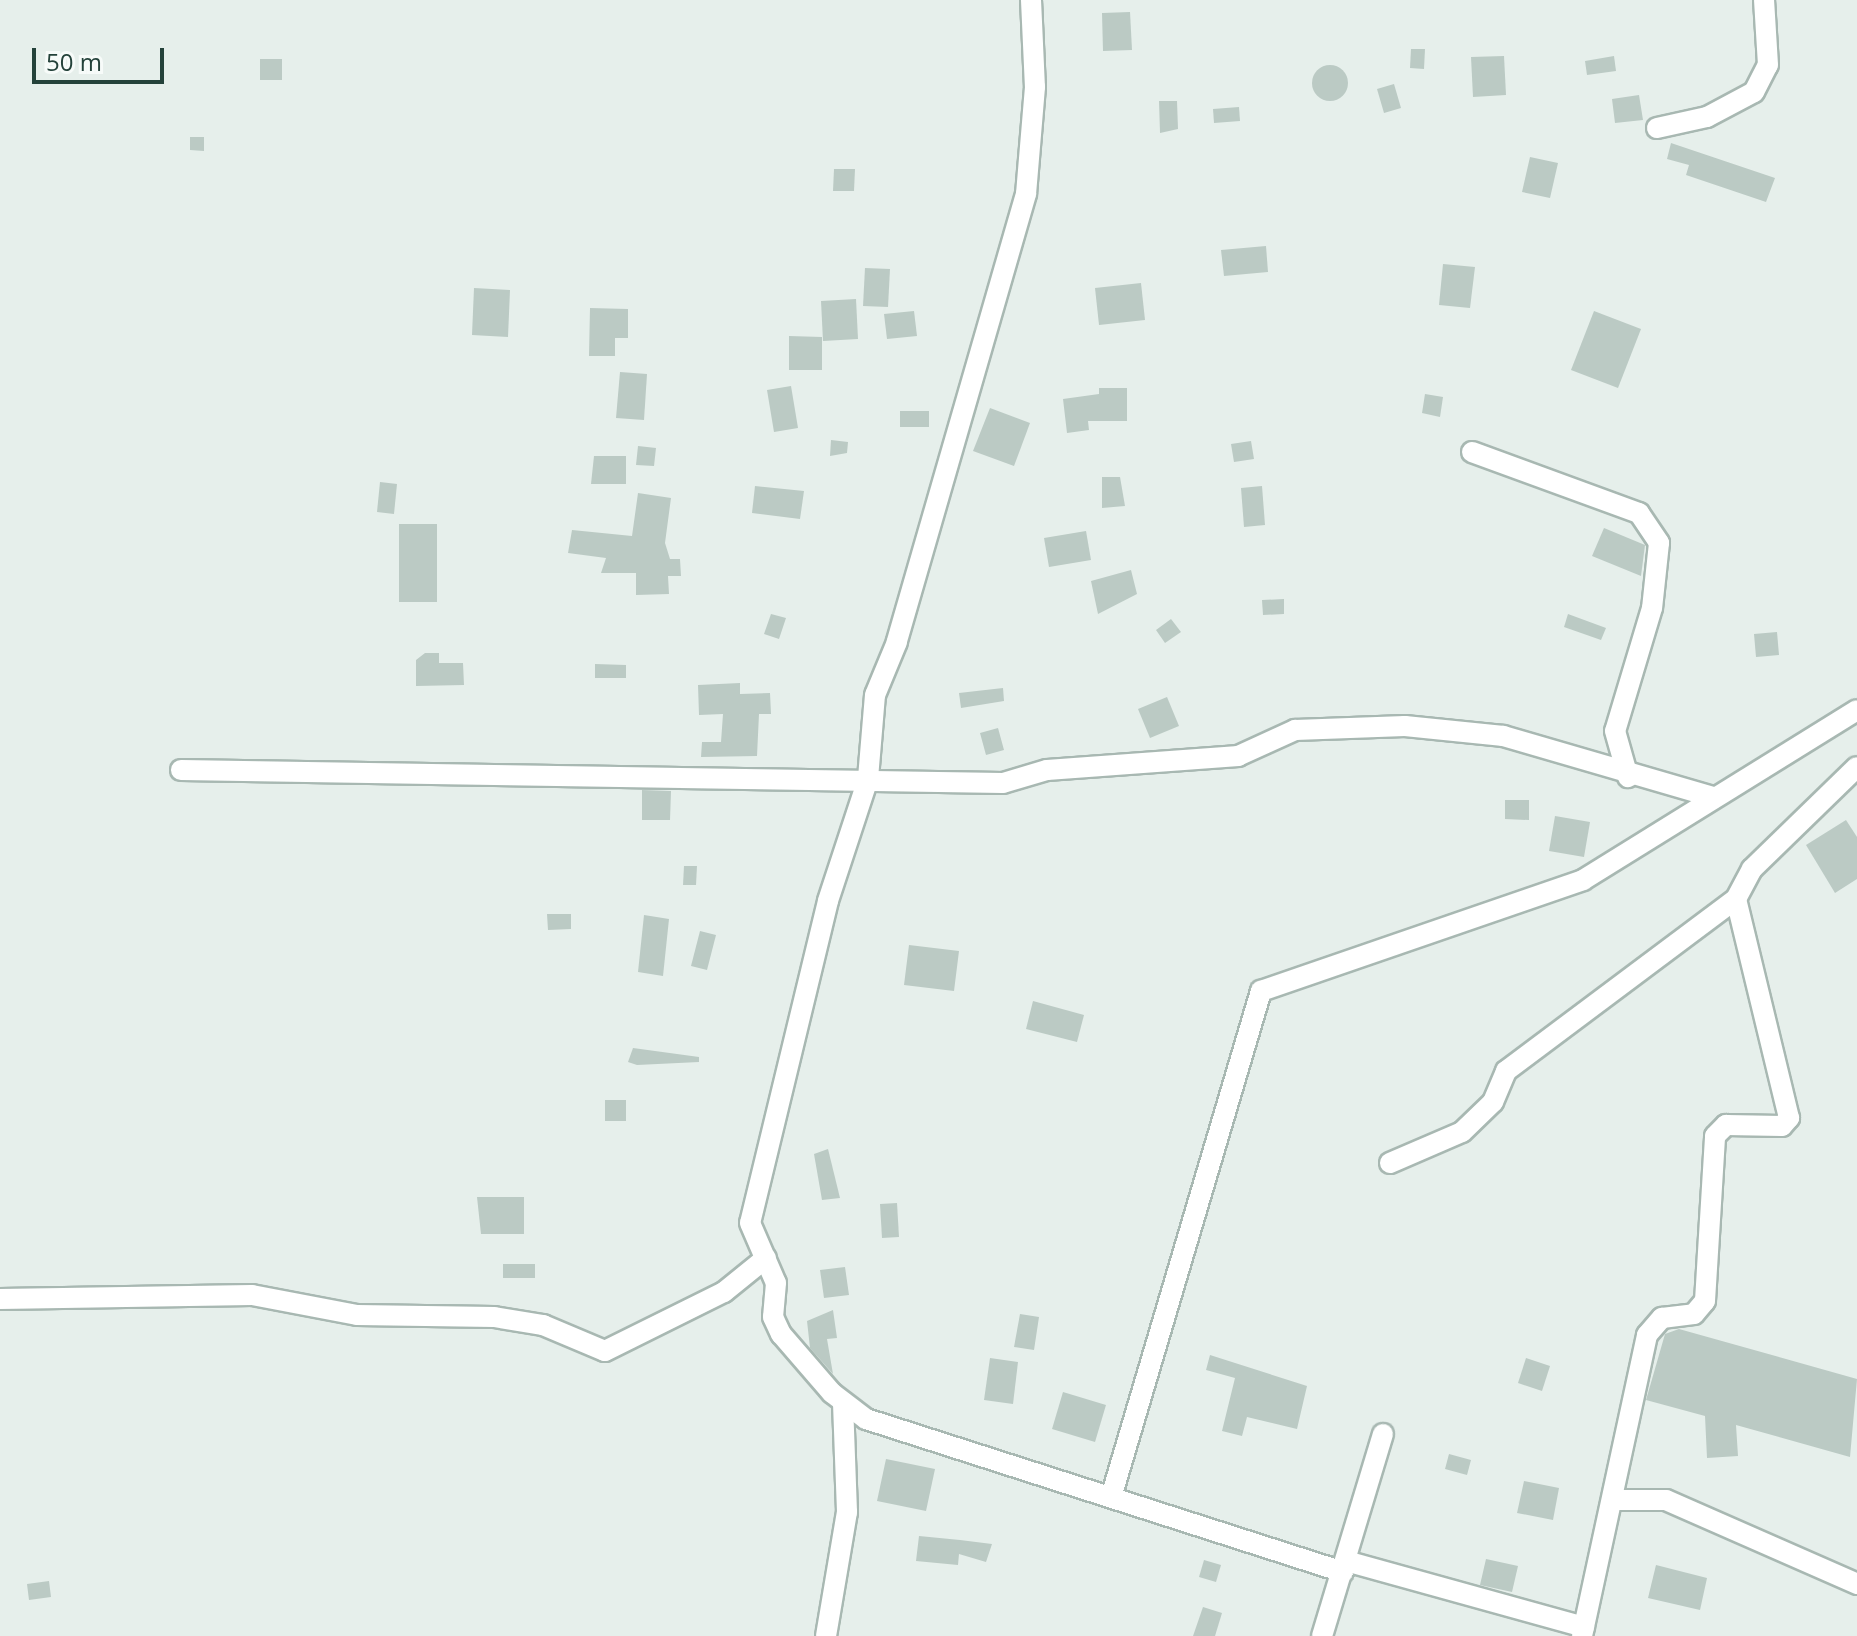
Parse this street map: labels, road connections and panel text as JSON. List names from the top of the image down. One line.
{"scale_bar":"50 m"}
